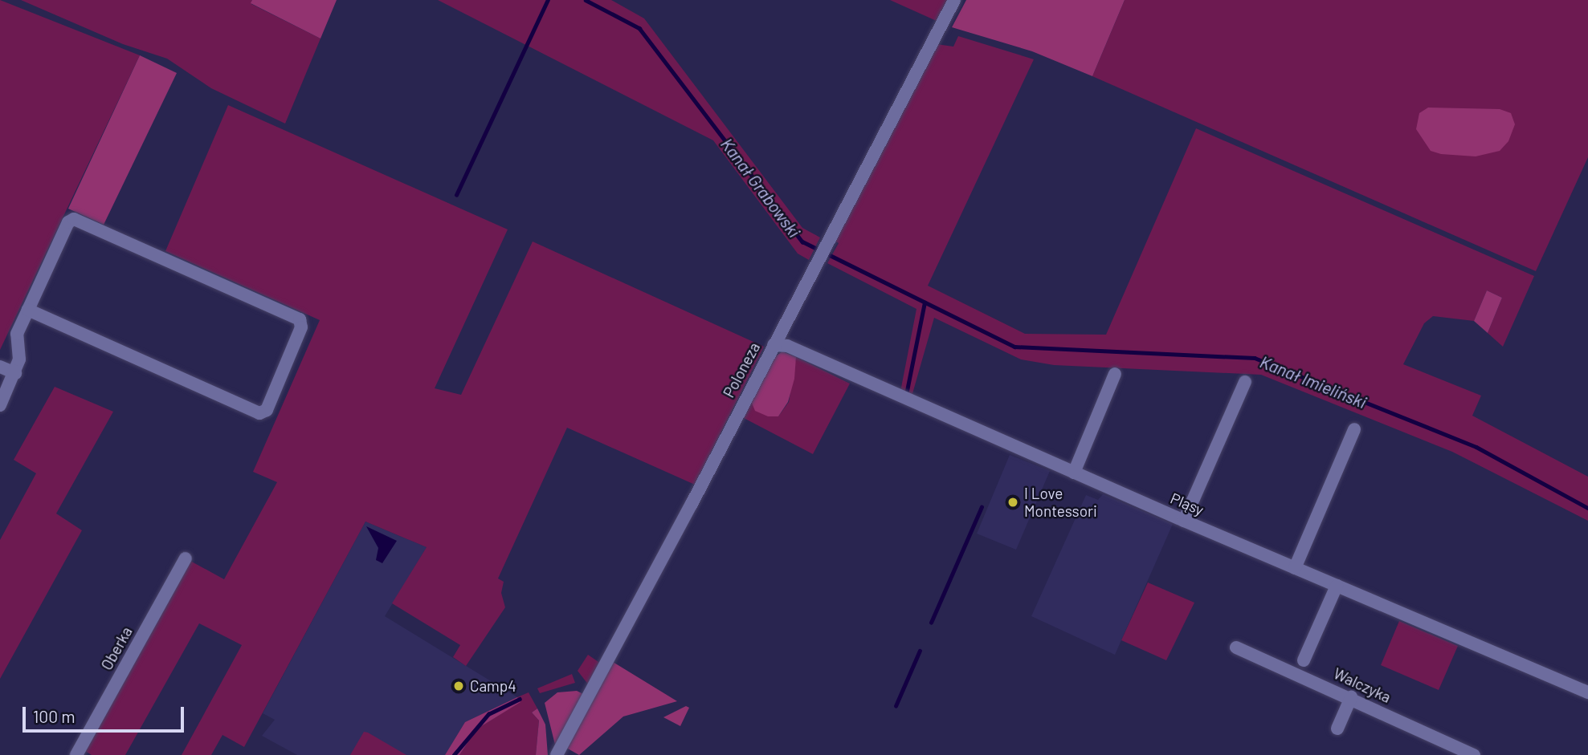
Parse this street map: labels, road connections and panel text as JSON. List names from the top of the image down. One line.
{"streets":{"street":["Poloneza","Pląsy","Oberka","Walczyka"]},"crossings":[["Poloneza","Pląsy"]],"water":["Kanał Grabowski","Kanał Imieliński"],"places":["I Love Montessori","Camp4"],"scale_bar":"100 m"}
